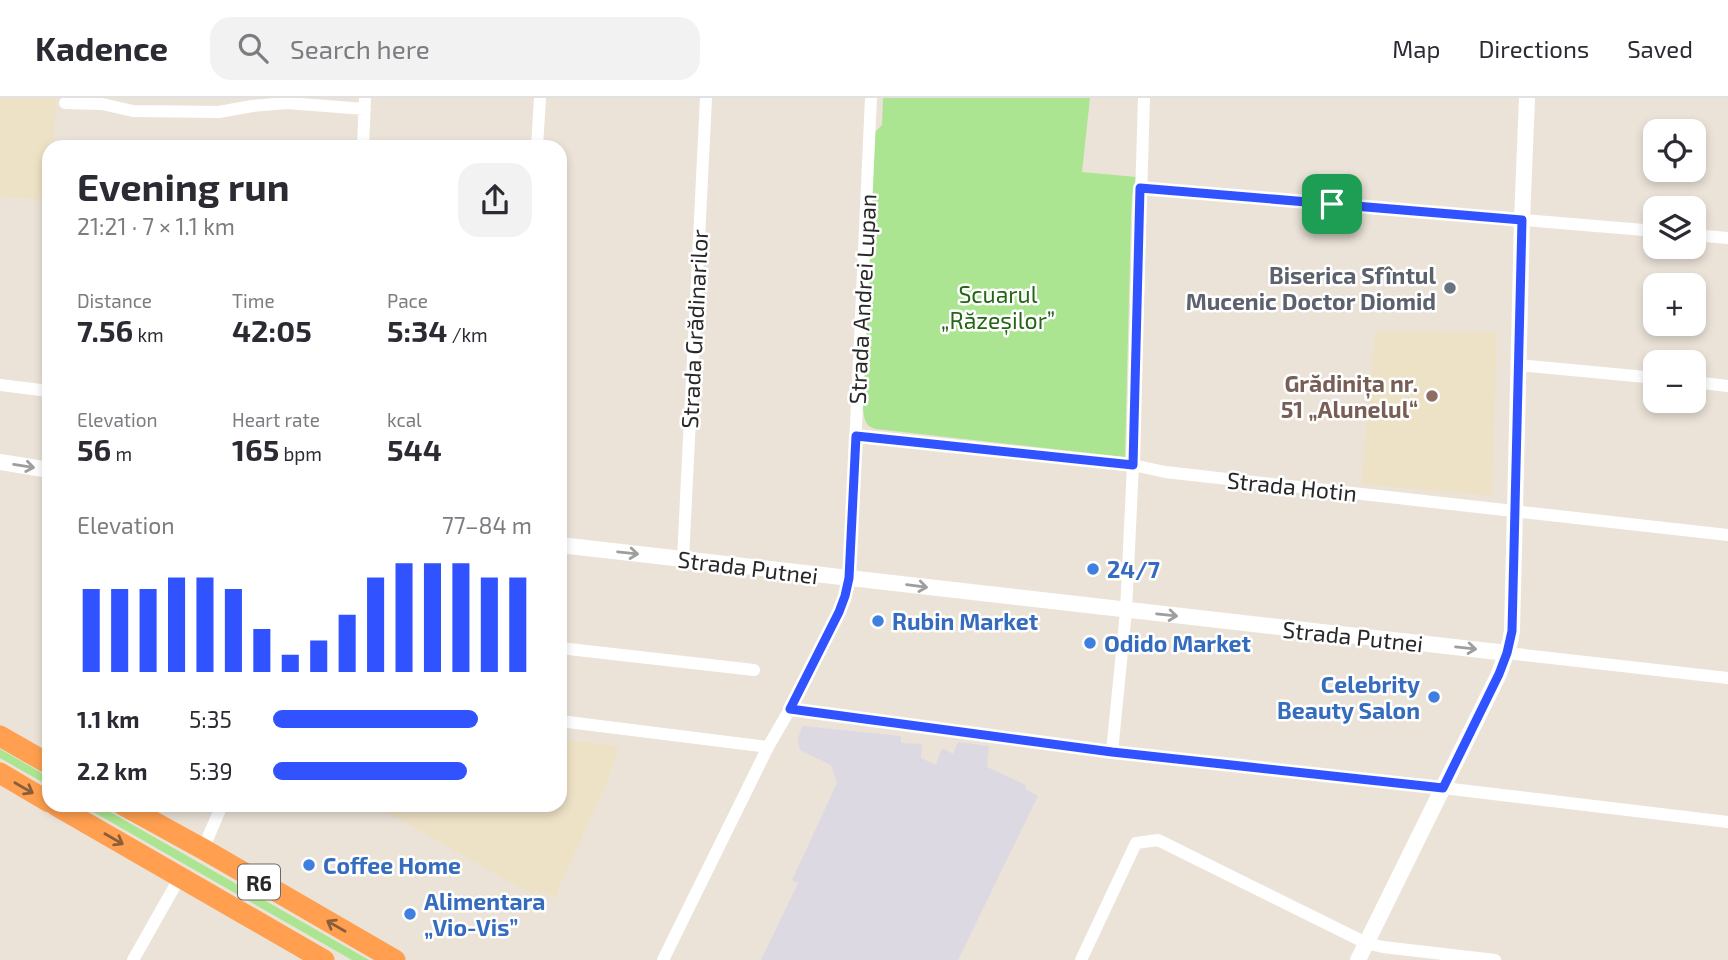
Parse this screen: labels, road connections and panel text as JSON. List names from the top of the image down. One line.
{"streets":{"highway":["R6"],"street":["Strada Andrei Lupan","Strada Grădinarilor","Strada Hotin","Strada Putnei"]},"crossings":[["Strada Andrei Lupan","Strada Hotin"],["Strada Andrei Lupan","Strada Putnei"],["Strada Grădinarilor","Strada Putnei"]],"parks":["Scuarul „Răzeșilor”"],"places":["Biserica Sfîntul Mucenic Doctor Diomid","Grădinița nr. 51 „Alunelul“","24/7","Rubin Market","Odido Market","Celebrity Beauty Salon","Coffee Home","Alimentara „Vio-Vis”"],"page":{"header":"Kadence","search":"Search here","nav":["Map","Directions","Saved"],"map_buttons":["+","−"],"heading":["Evening run","21:21 · 7 × 1.1 km"],"stats":[["Distance","7.56 km"],["Time","42:05"],["Pace","5:34 /km"],["Elevation","56 m"],["Heart rate","165 bpm"],["kcal","544"]],"chart":["Elevation","77–84 m"],"list":[{"name":"1.1 km","note":"5:35"},{"name":"2.2 km","note":"5:39"}]}}
